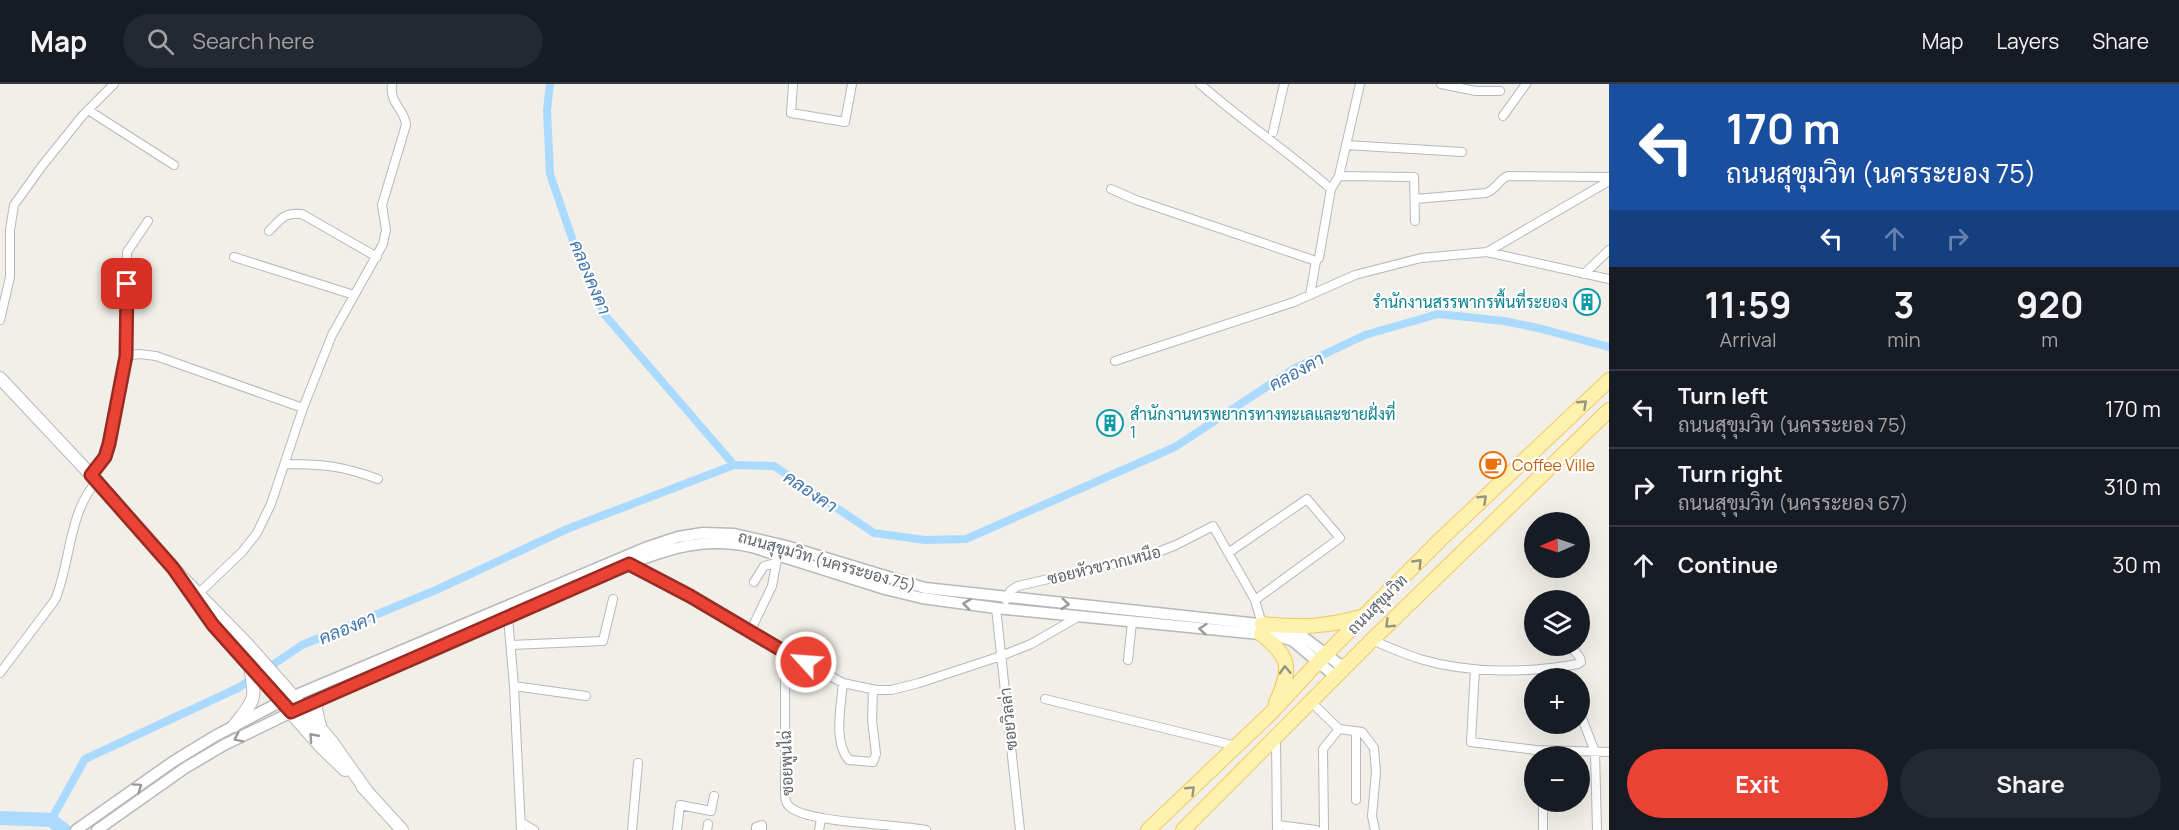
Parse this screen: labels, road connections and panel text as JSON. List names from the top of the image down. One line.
{"streets":{"main road":["ถนนสุขุมวิท"],"street":["ถนนสุขุมวิท (นครระยอง 75)","ซอยหัวขวากเหนือ","ซอยวิลล่า","ซอยพูนไฉ่"]},"crossings":[["ถนนสุขุมวิท (นครระยอง 75)","ซอยหัวขวากเหนือ"],["ถนนสุขุมวิท (นครระยอง 75)","ถนนสุขุมวิท"],["ถนนสุขุมวิท (นครระยอง 75)","ซอยวิลล่า"],["ซอยหัวขวากเหนือ","ซอยวิลล่า"]],"water":["คลองคงคา","คลองคา"],"places":{"building":["รำนักงานสรรพากรพื้นที่ระยอง","สำนักงานทรพยากรทางทะเลและชายฝั่งที่ 1"],"cafe":["Coffee Ville"]},"north":"left","page":{"header":"Map","search":"Search here","nav":["Map","Layers","Share"],"turn":["170 m","ถนนสุขุมวิท (นครระยอง 75)"],"eta":["11:59","Arrival","3","min","920","m"],"list":[{"name":"Turn left","note":"ถนนสุขุมวิท (นครระยอง 75)","value":"170 m"},{"name":"Turn right","note":"ถนนสุขุมวิท (นครระยอง 67)","value":"310 m"},{"name":"Continue","value":"30 m"}],"map_buttons":["+","−"],"buttons":["Exit","Share"]}}
